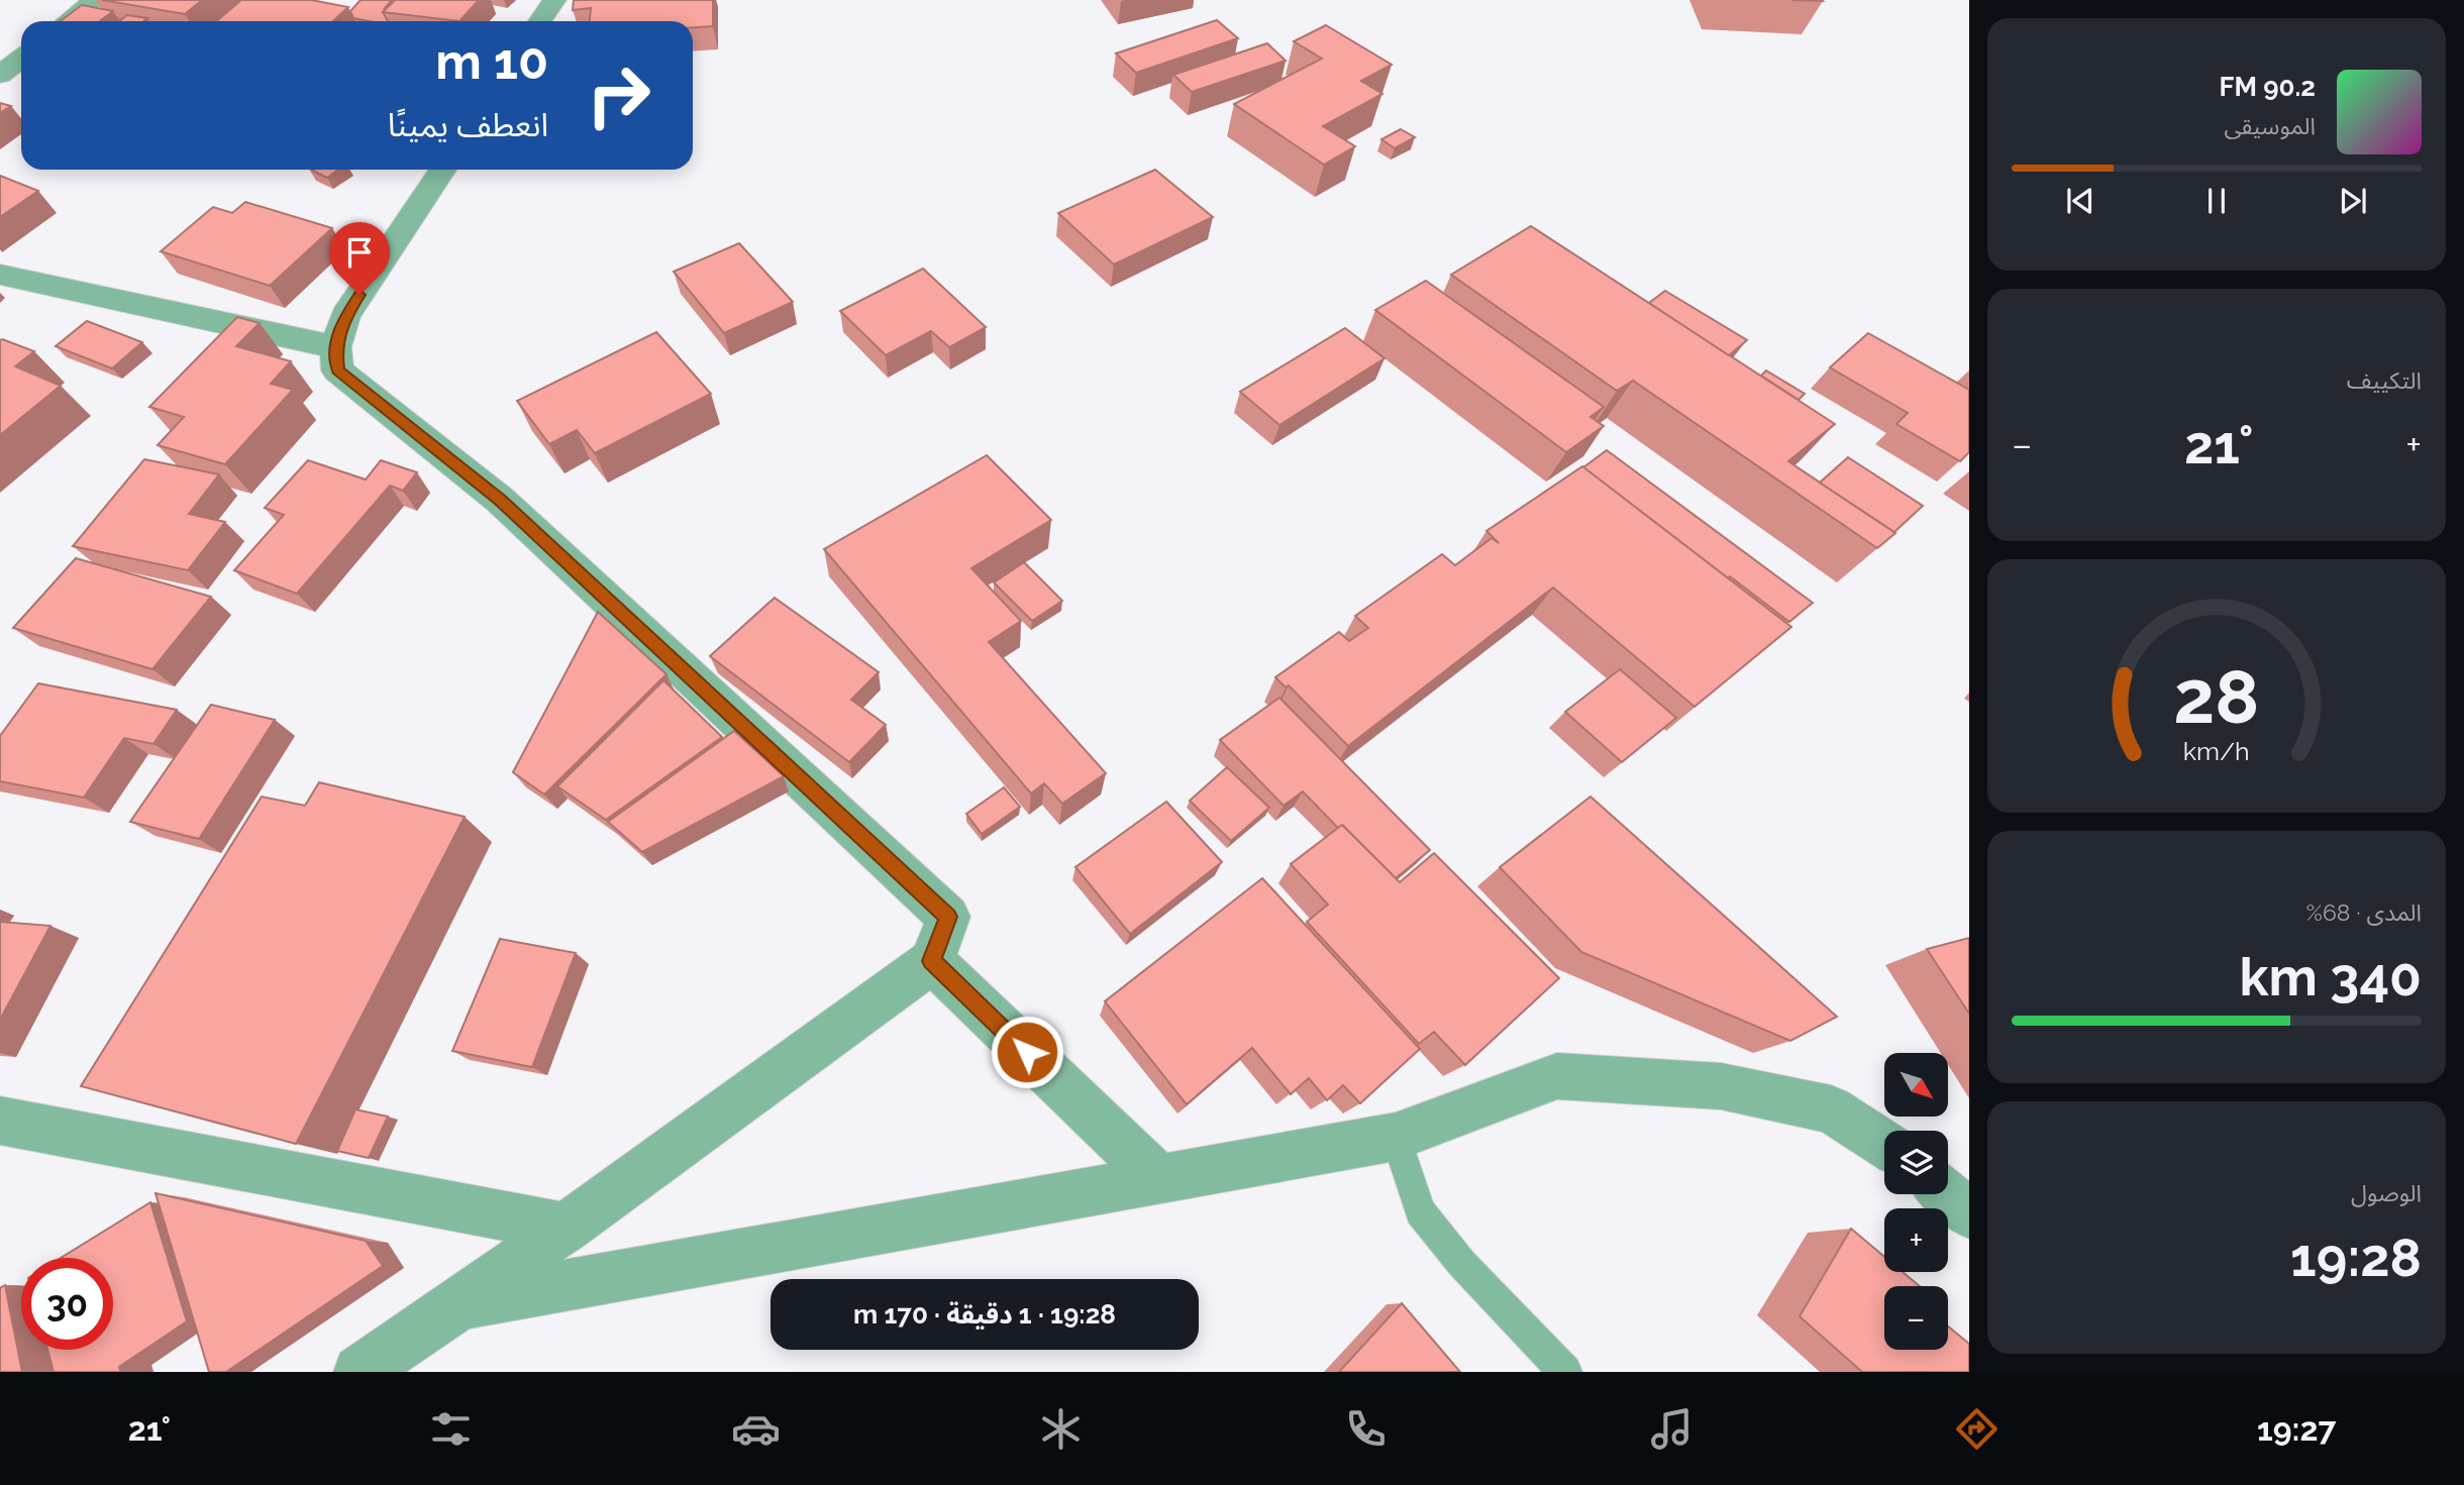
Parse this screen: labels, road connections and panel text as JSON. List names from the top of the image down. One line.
{"north":"bottom right","page":{"turn":["10 m","انعطف يمينًا"],"song":["90.2 FM","الموسيقى"],"tile":["التكييف",["المدى · 68%","340 km"],["الوصول","19:28"]],"heat":["−","21°","+"],"map_buttons":["+","−"],"limit":"30","trip":"19:28 · 1 دقيقة · 170 m","tabs":["19:27","21°"],"gauge":["28","km/h"]}}
